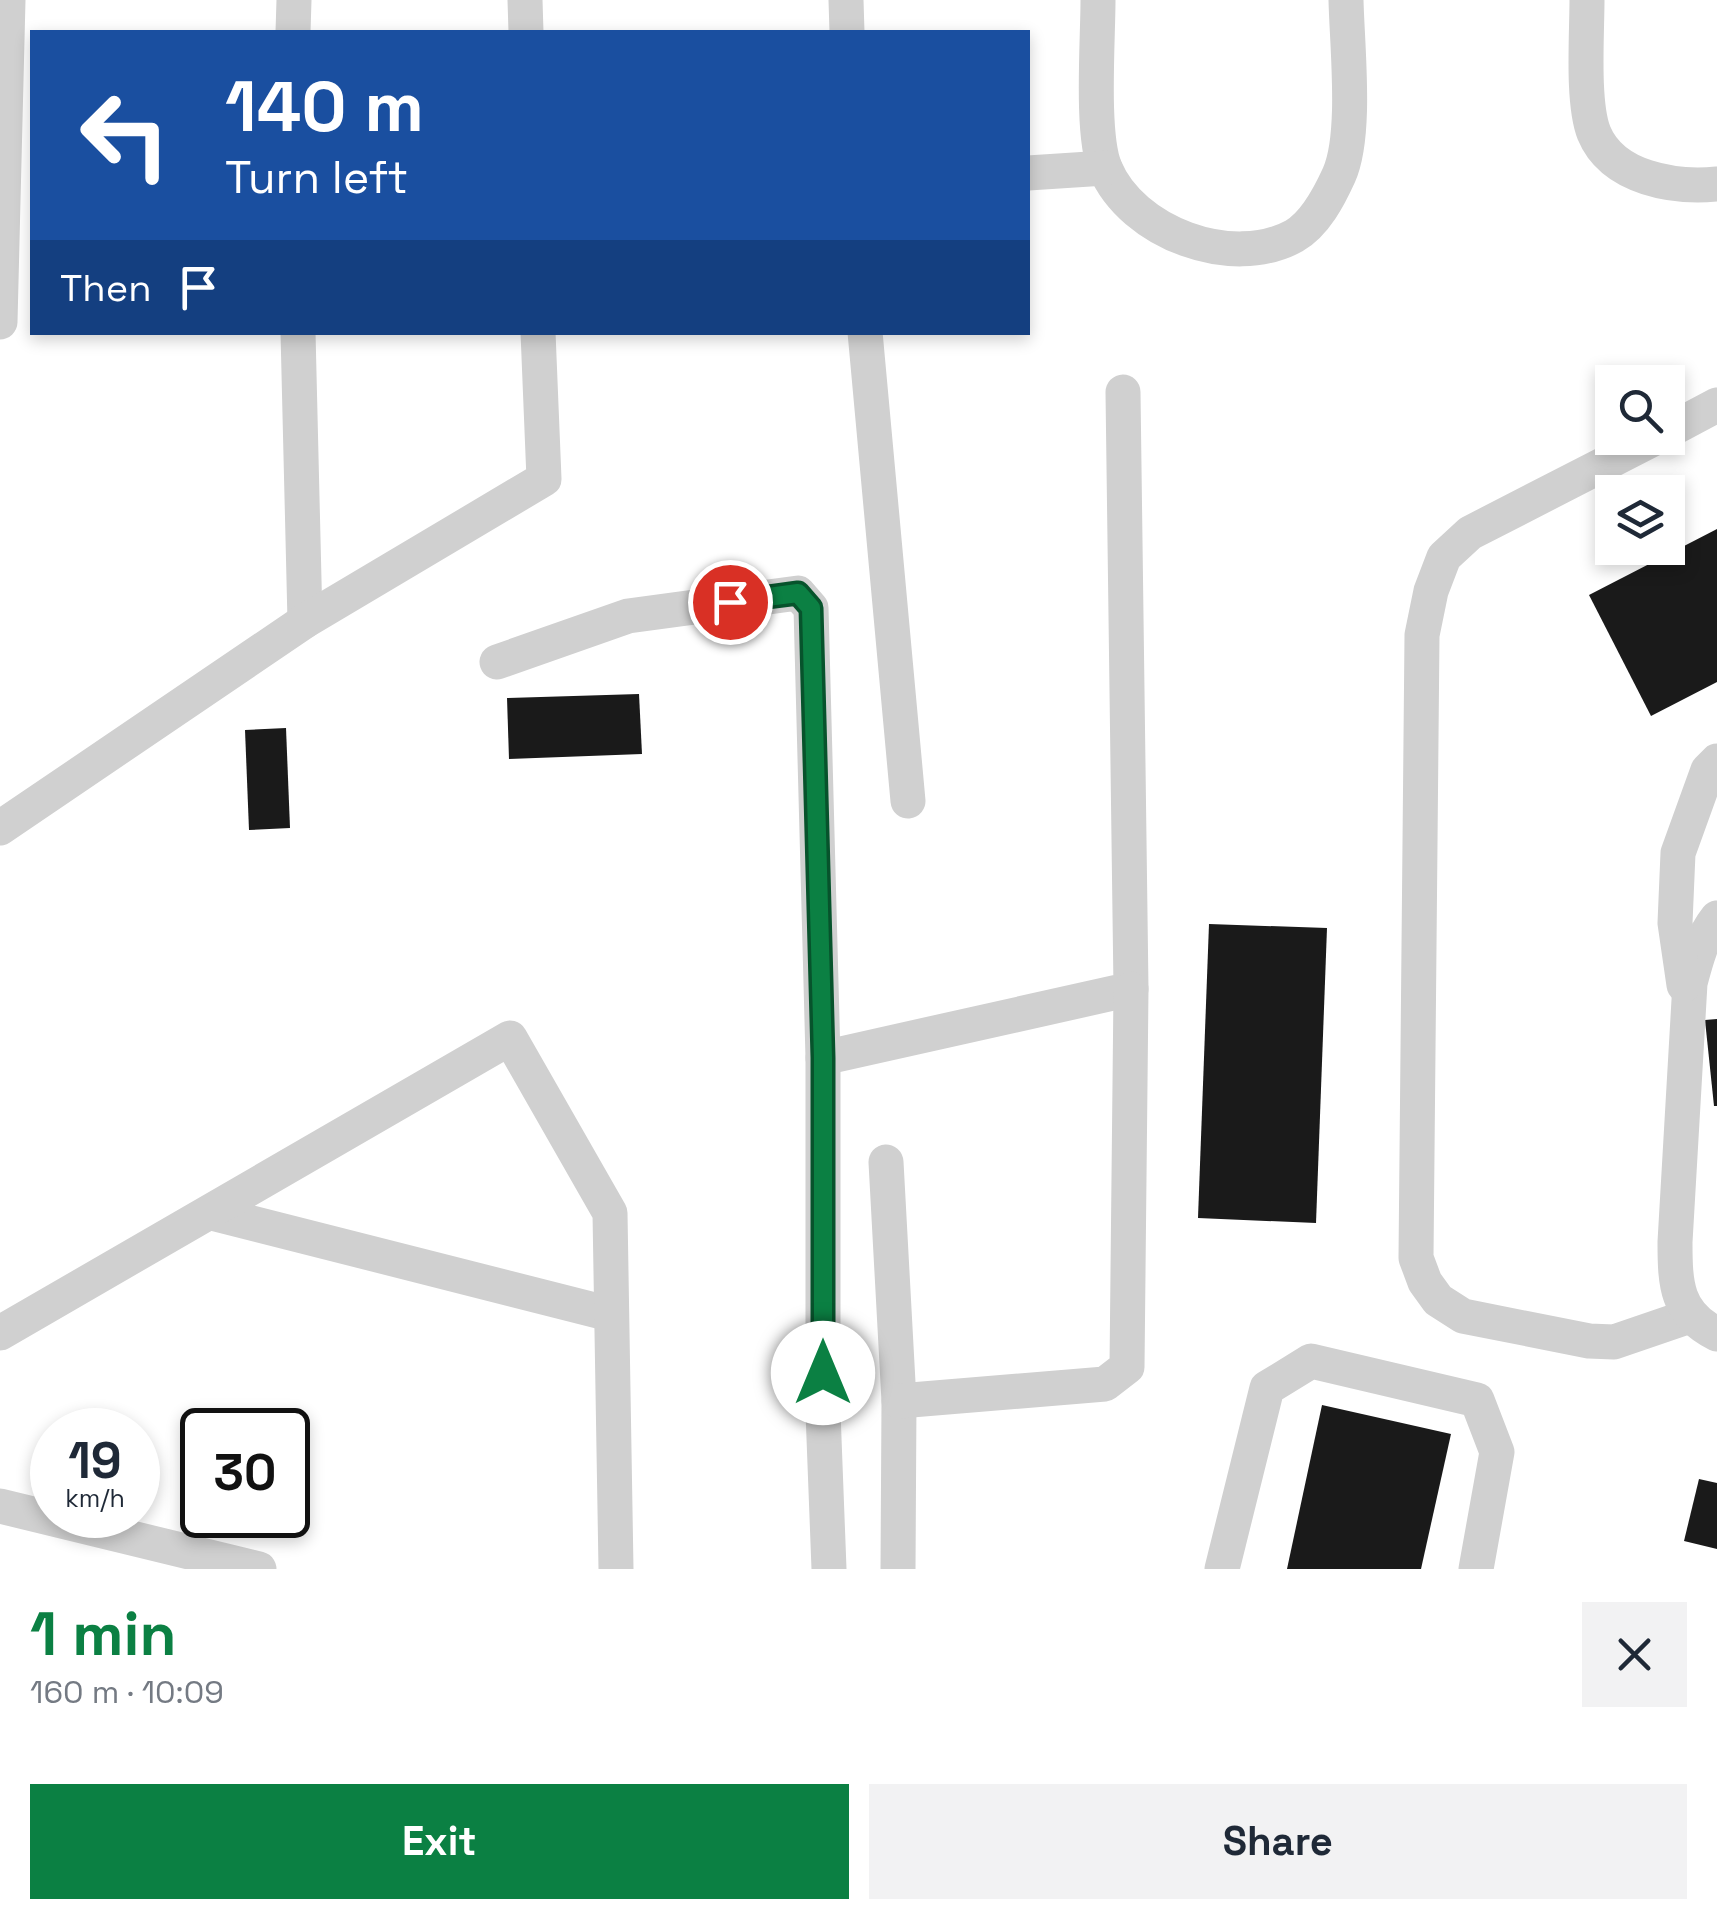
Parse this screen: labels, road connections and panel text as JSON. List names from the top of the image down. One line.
{"page":{"turn":["140 m","Turn left"],"then":"Then","speed":"19 km/h","limit":"30","heading":["1 min","160 m · 10:09"],"buttons":["Exit","Share"]}}
